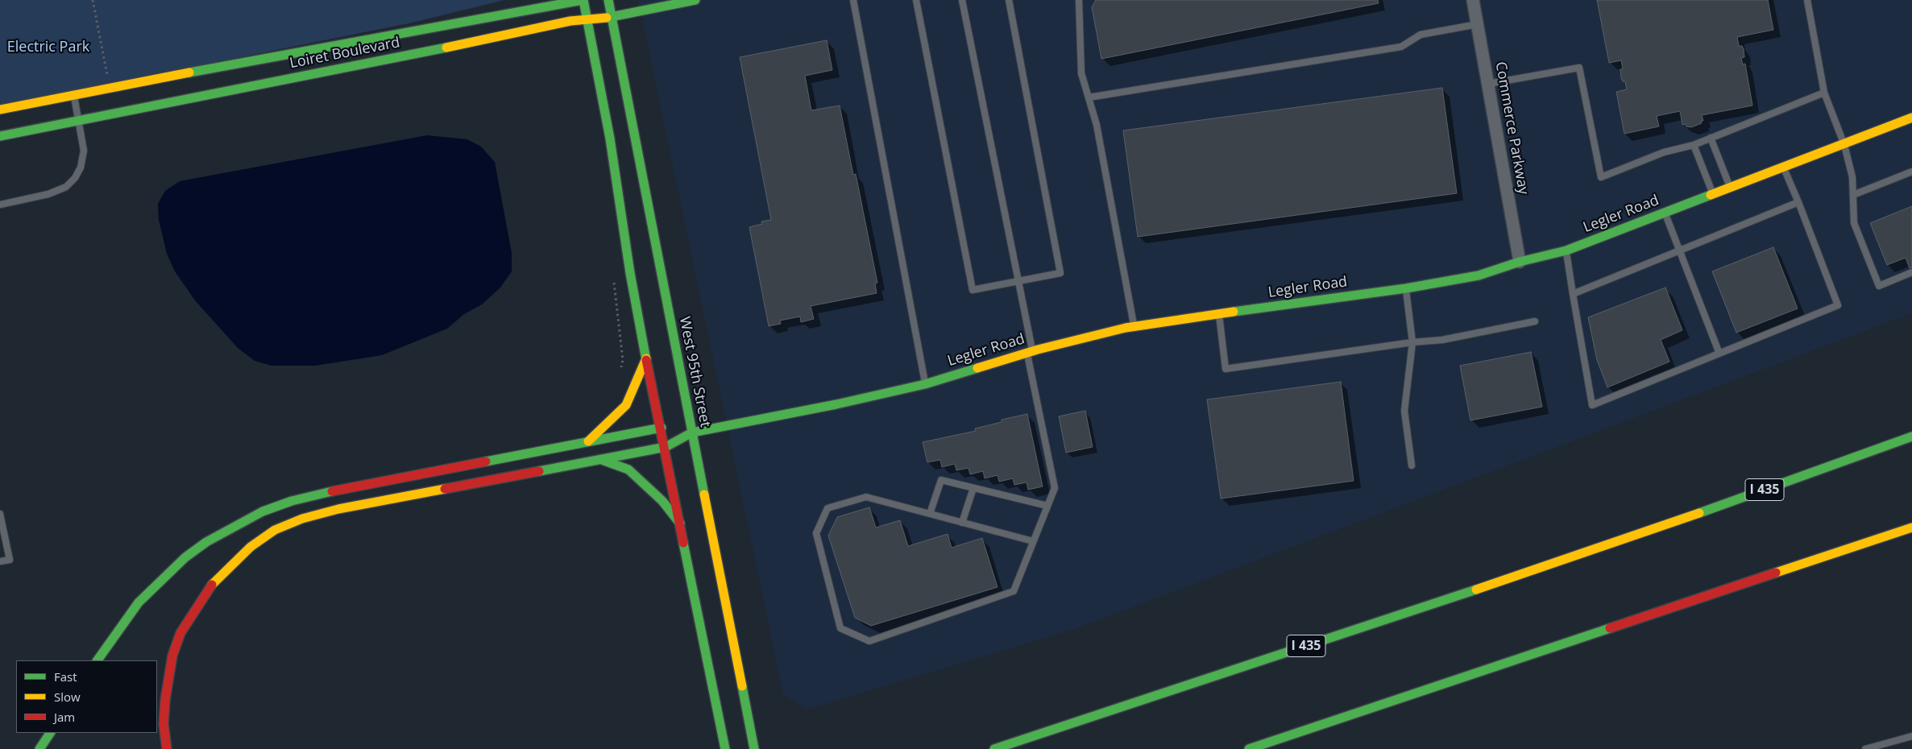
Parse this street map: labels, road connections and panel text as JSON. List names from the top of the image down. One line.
{"streets":{"main road":["Loiret Boulevard","Legler Road","West 95th Street","I 435"],"street":["Commerce Parkway"]},"crossings":[["Loiret Boulevard","West 95th Street"],["Commerce Parkway","Legler Road"],["Legler Road","West 95th Street"]],"parks":["Electric Park"],"legend":["Fast","Slow","Jam"]}
